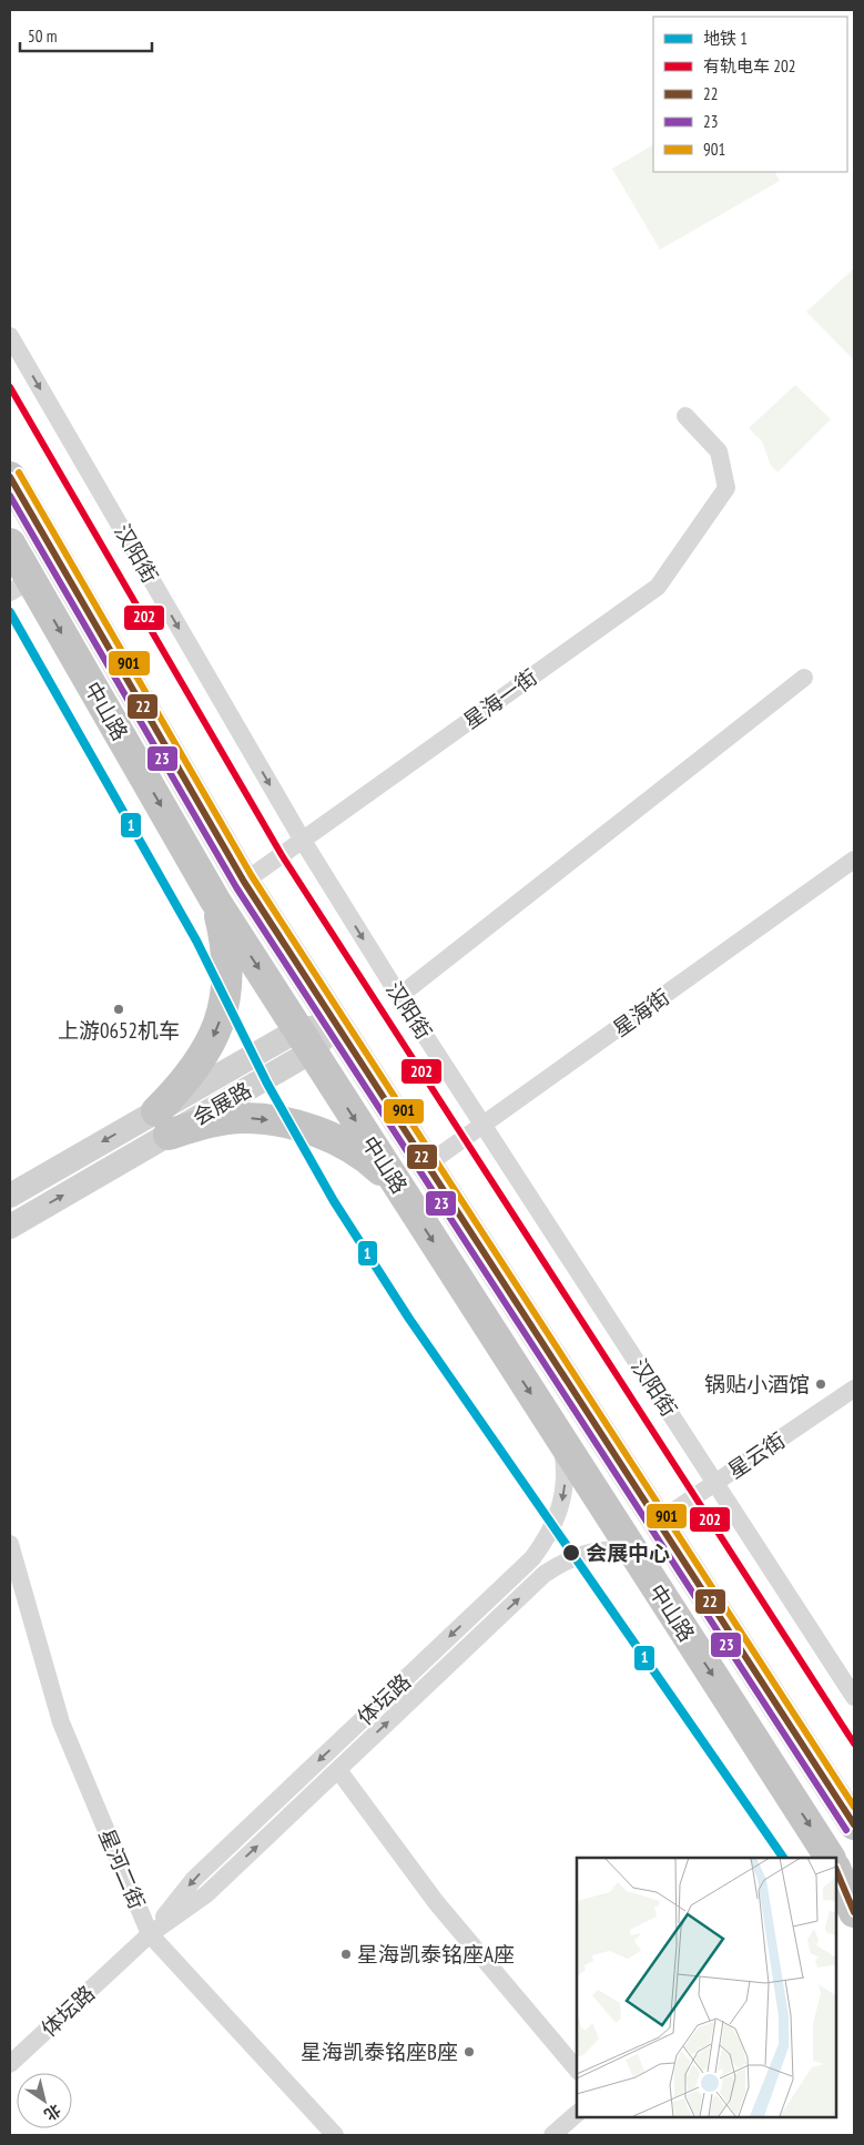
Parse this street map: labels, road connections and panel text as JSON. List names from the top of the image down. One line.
{"streets":{"highway":["中山路"],"main road":["会展路"],"street":["汉阳街","星海一街","星海街","星云街","体坛路","星河二街"]},"crossings":[["汉阳街","星海一街"],["汉阳街","星海街"],["汉阳街","星云街"],["星海一街","中山路"],["中山路","星海街"],["中山路","会展路"],["中山路","星云街"],["中山路","体坛路"],["体坛路","星河二街"]],"one_way":["汉阳街"],"places":["上游0652机车","锅贴小酒馆","会展中心","星海凯泰铭座A座","星海凯泰铭座B座"],"lines":["tram line 202","transit line 901","transit line 22","transit line 23","metro line 1"],"legend":["地铁 1","有轨电车 202","22","23","901"],"scale_bar":"50 m","north":"bottom right"}
